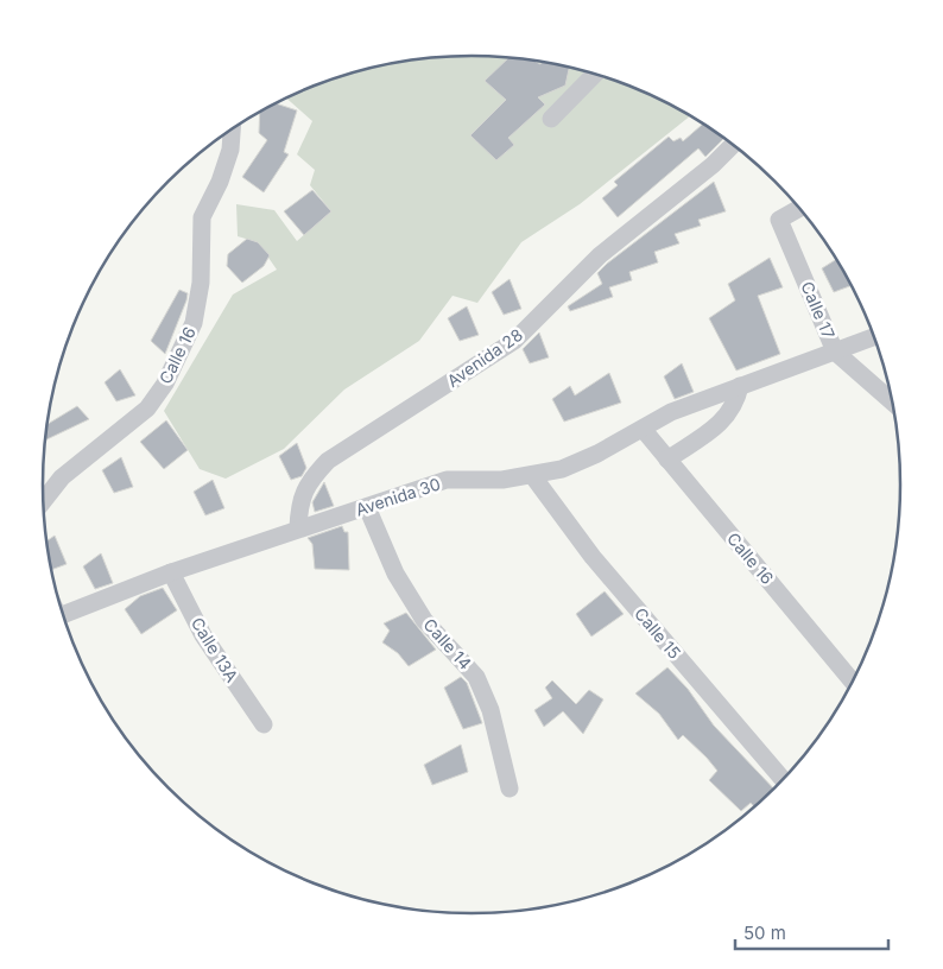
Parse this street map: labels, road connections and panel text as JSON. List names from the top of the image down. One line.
{"streets":{"street":["Calle 17","Calle 16","Avenida 28","Avenida 30","Calle 15","Calle 14","Calle 13A"]},"crossings":[["Calle 17","Avenida 30"],["Calle 16","Avenida 30"],["Avenida 28","Avenida 30"],["Avenida 30","Calle 15"],["Avenida 30","Calle 14"],["Avenida 30","Calle 13A"]],"scale_bar":"50 m"}
